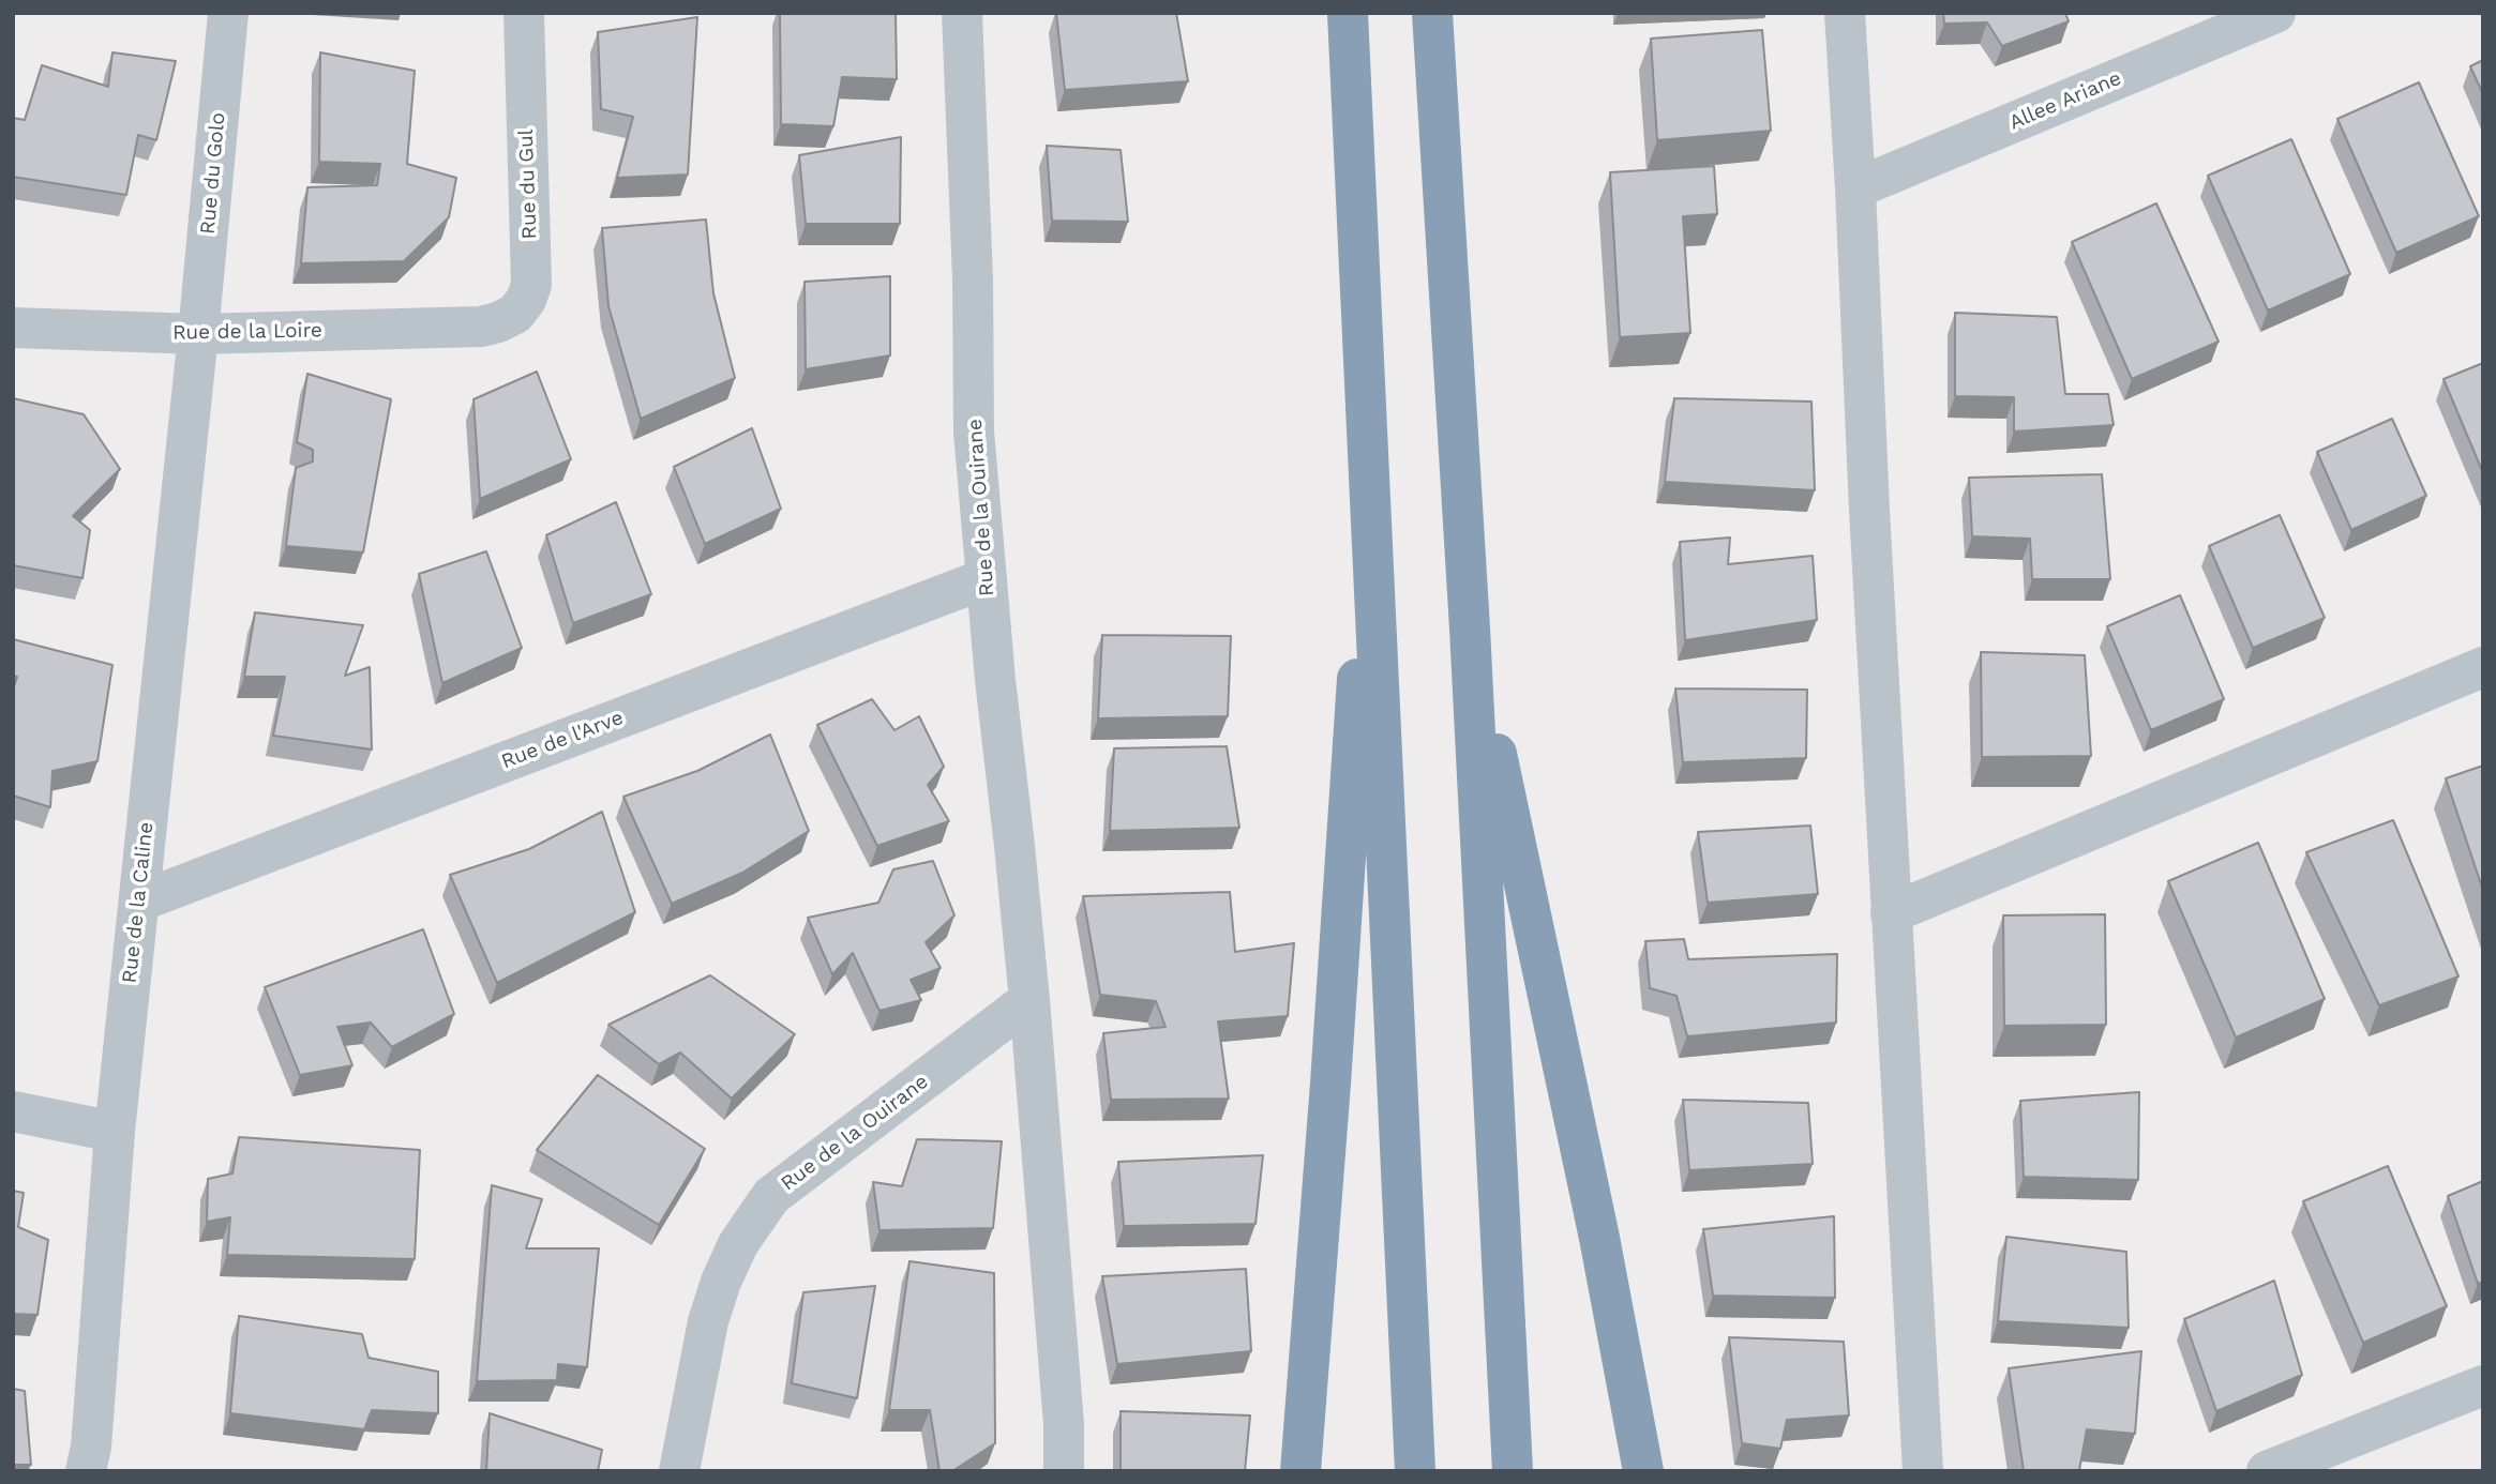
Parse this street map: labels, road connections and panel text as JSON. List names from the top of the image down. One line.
{"streets":{"street":["Allee Ariane","Rue du Golo","Rue du Gul","Rue de la Loire","Rue de la Ouirane","Rue de l'Arve","Rue de la Caline"]},"crossings":[["Rue du Golo","Rue de la Loire"],["Rue du Golo","Rue de la Caline"],["Rue du Gul","Rue de la Loire"],["Rue de la Loire","Rue de la Caline"],["Rue de la Ouirane","Rue de l'Arve"],["Rue de l'Arve","Rue de la Caline"]]}
